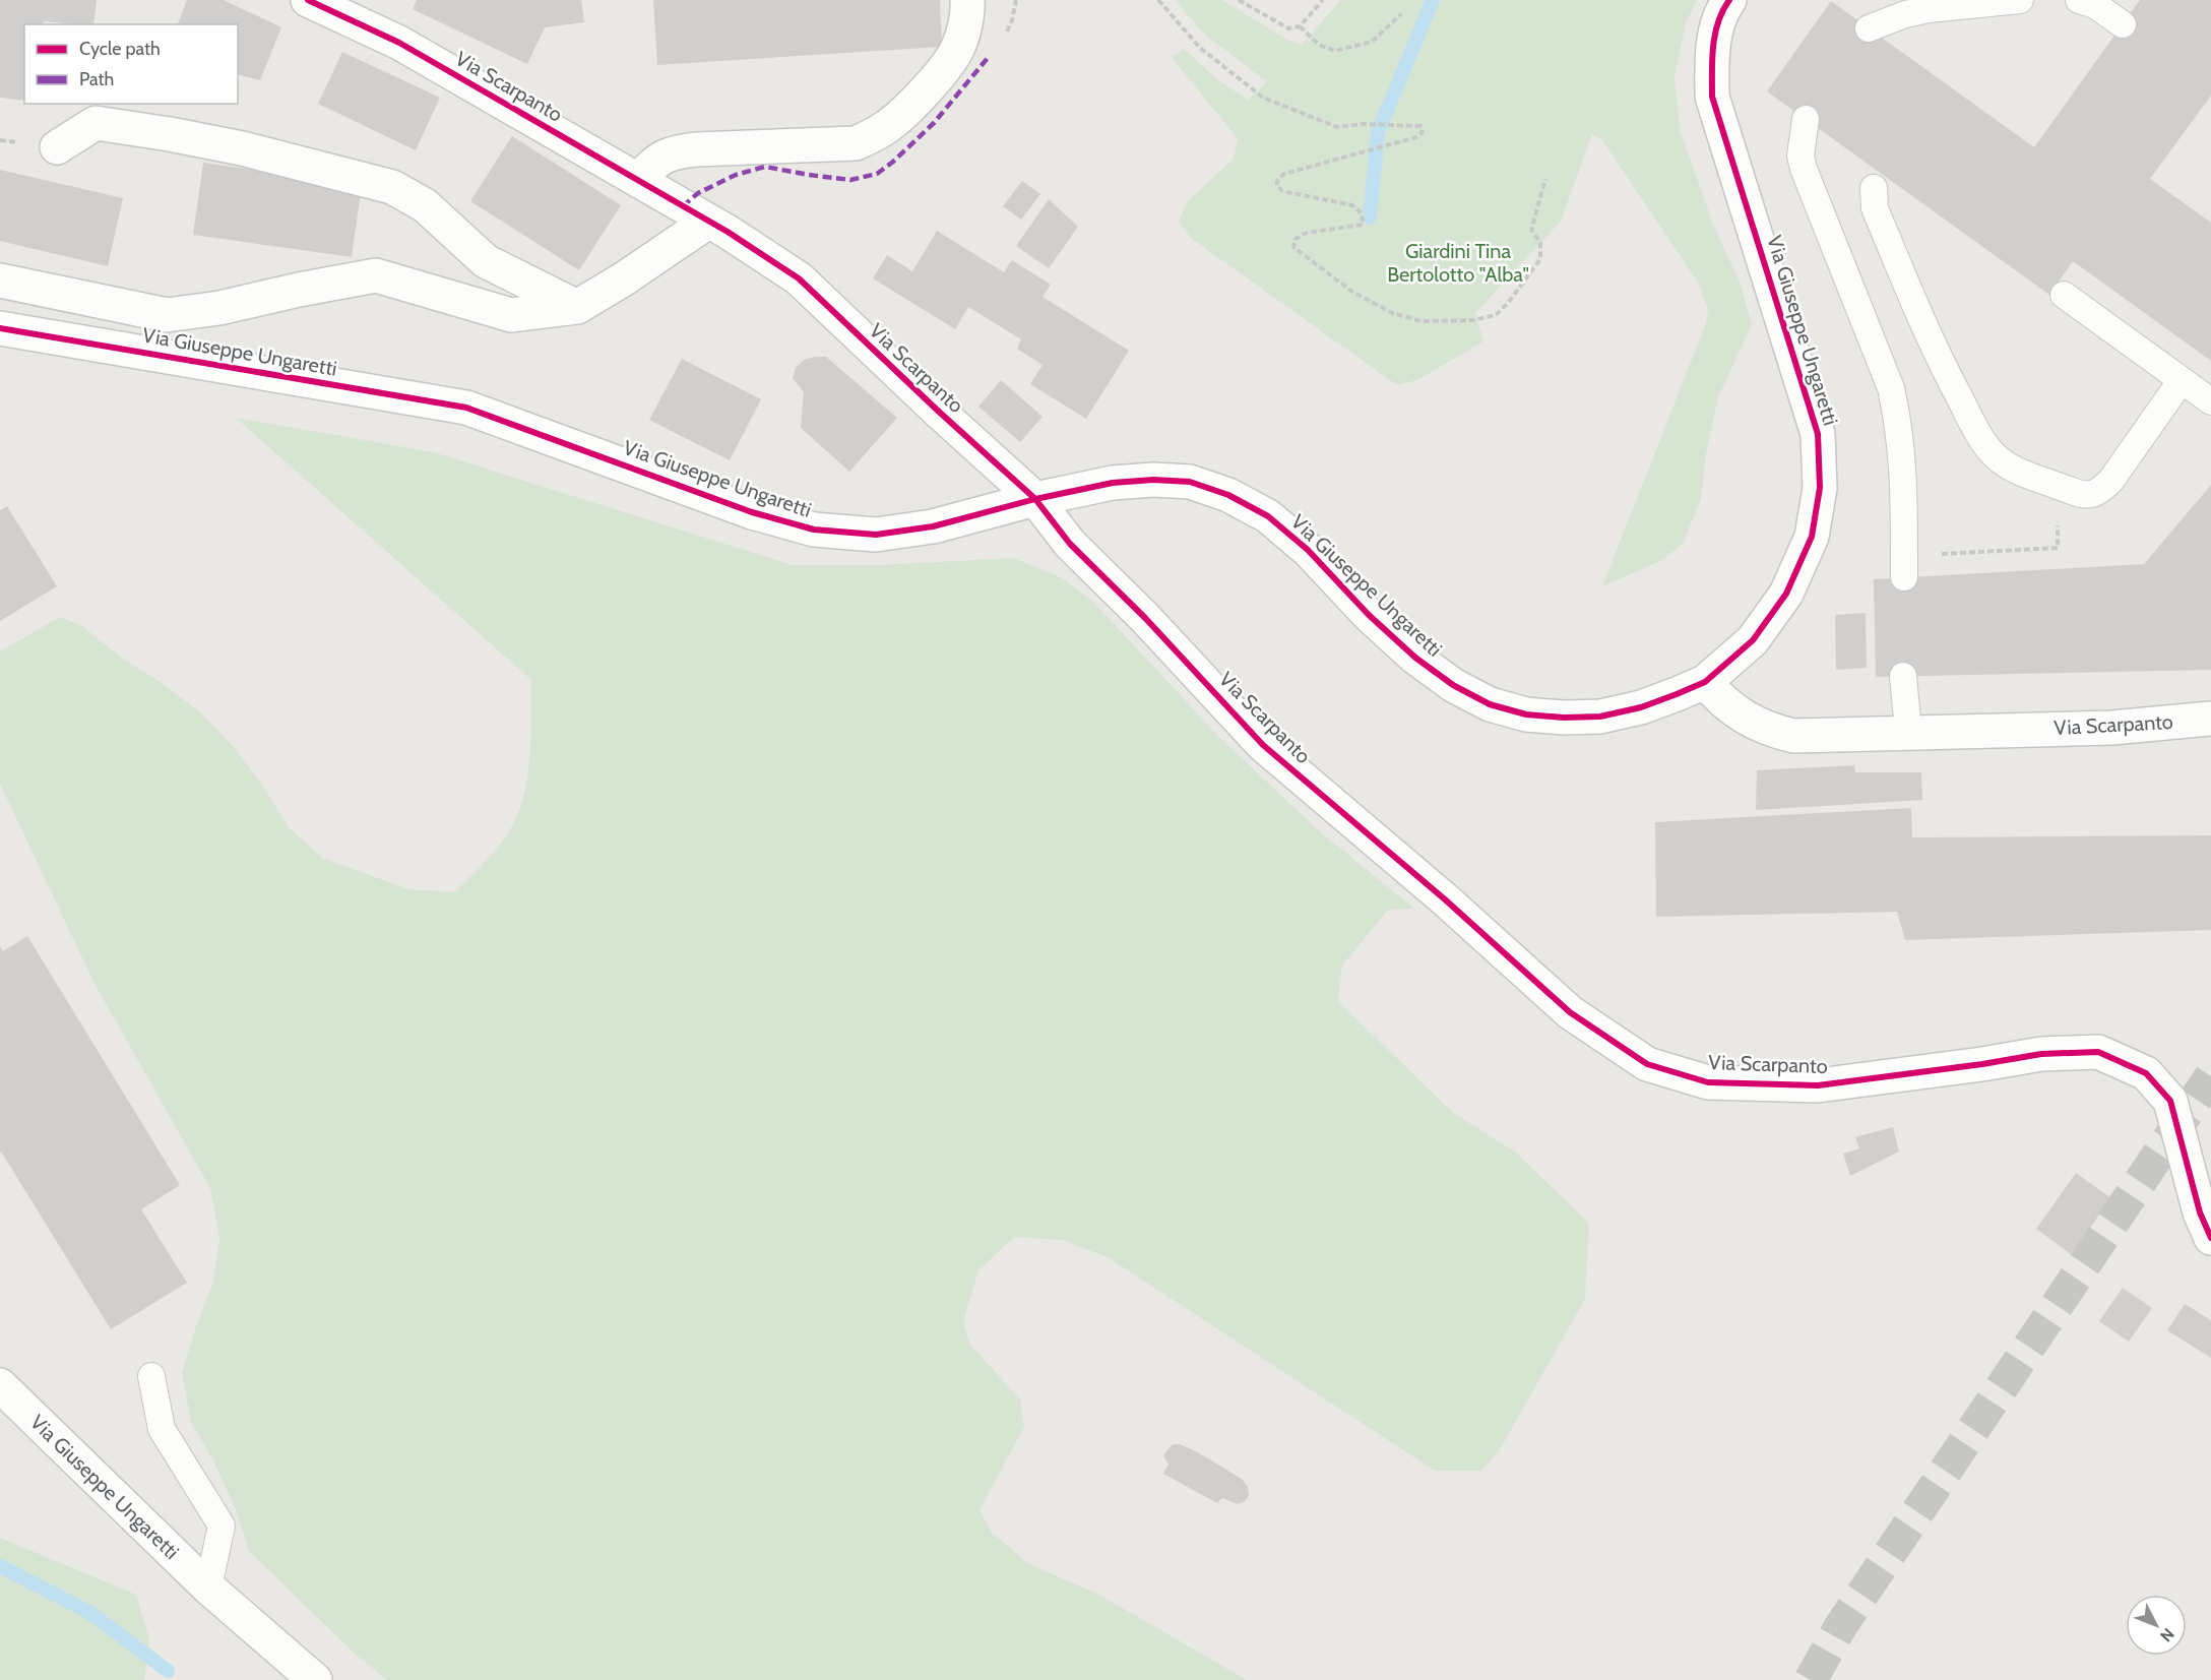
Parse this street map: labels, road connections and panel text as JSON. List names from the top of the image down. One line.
{"streets":{"street":["Via Scarpanto","Via Giuseppe Ungaretti"]},"crossings":[["Via Scarpanto","Via Giuseppe Ungaretti"]],"parks":["Giardini Tina Bertolotto \"Alba\""],"legend":["Cycle path","Path"],"north":"bottom right"}
